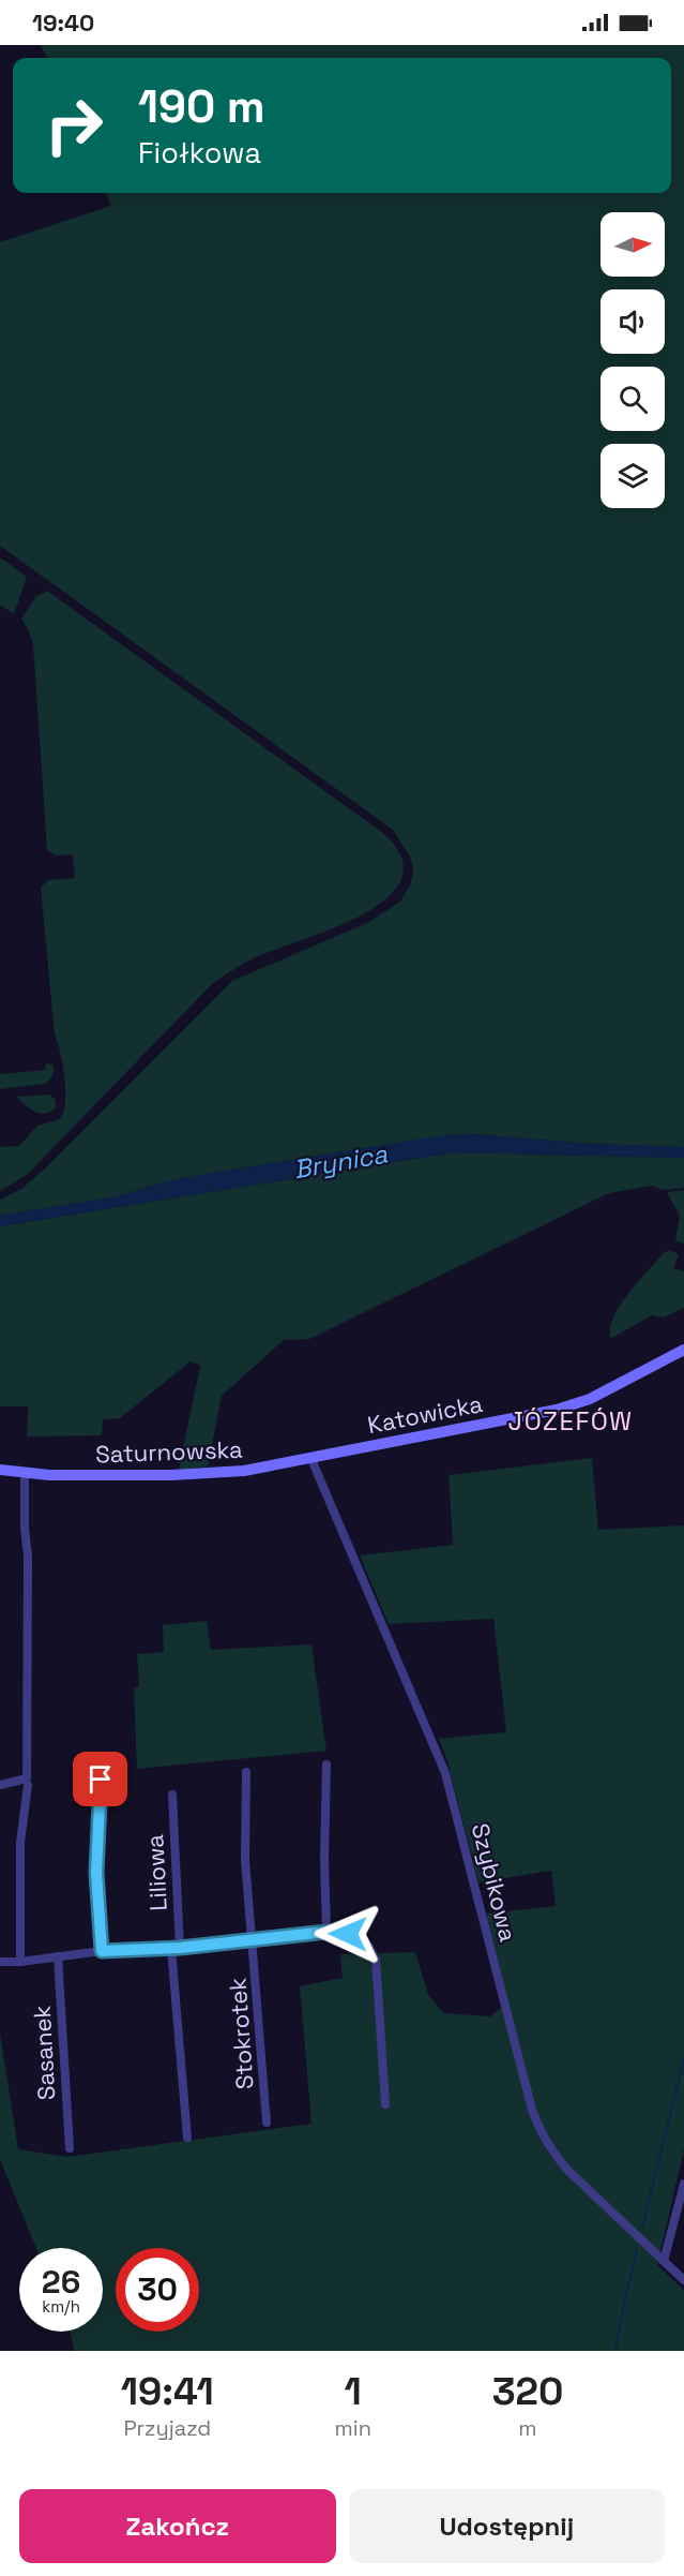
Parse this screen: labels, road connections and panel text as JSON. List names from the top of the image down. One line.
{"streets":{"street":["Katowicka","Saturnowska","Liliowa","Szybikowa","Stokrotek","Sasanek"]},"crossings":[["Katowicka","Saturnowska"],["Katowicka","Szybikowa"],["Saturnowska","Szybikowa"]],"districts":["JÓZEFÓW"],"water":["Brynica"],"north":"right","page":{"status":"19:40","turn":["190 m","Fiołkowa"],"speed":"26 km/h","limit":"30","eta":["19:41","Przyjazd","1","min","320","m"],"buttons":["Zakończ","Udostępnij"]}}
